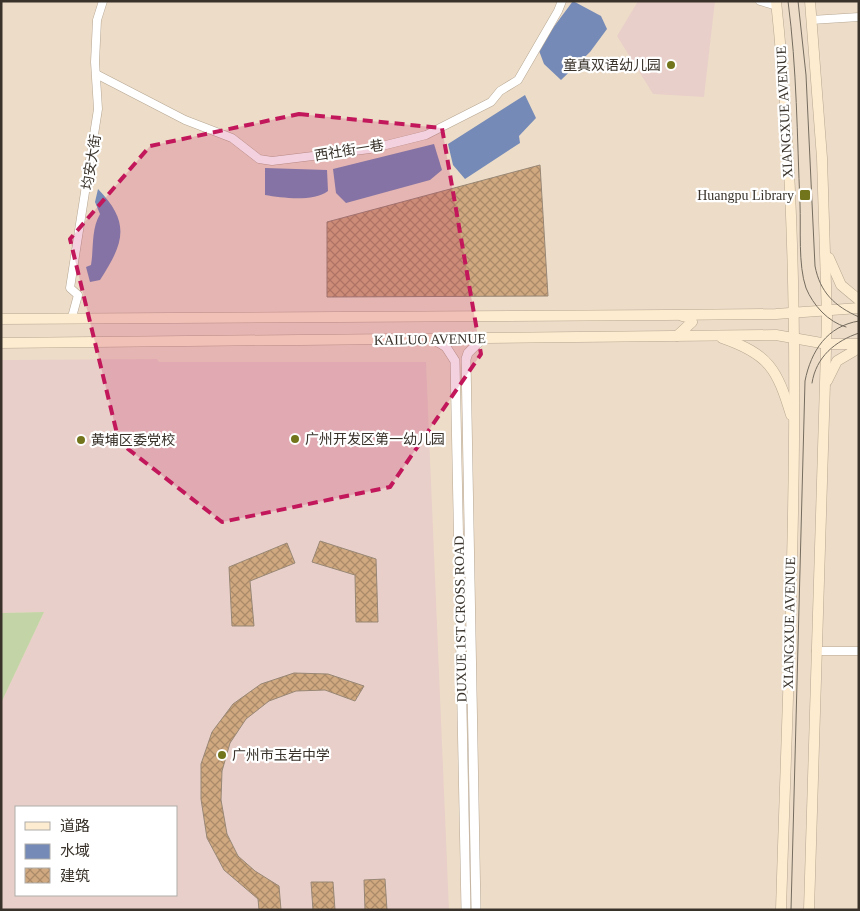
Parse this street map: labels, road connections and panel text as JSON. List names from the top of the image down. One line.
{"streets":{"main road":["XIANGXUE AVENUE","KAILUO AVENUE"],"street":["西社街一巷","均安大街","DUXUE 1ST CROSS ROAD"]},"crossings":[["XIANGXUE AVENUE","KAILUO AVENUE"],["西社街一巷","均安大街"],["均安大街","KAILUO AVENUE"],["KAILUO AVENUE","DUXUE 1ST CROSS ROAD"]],"places":{"other":["童真双语幼儿园","广州开发区第一幼儿园","黄埔区委党校","广州市玉岩中学"],"transit":["Huangpu Library"]},"legend":["道路","水域","建筑"]}
